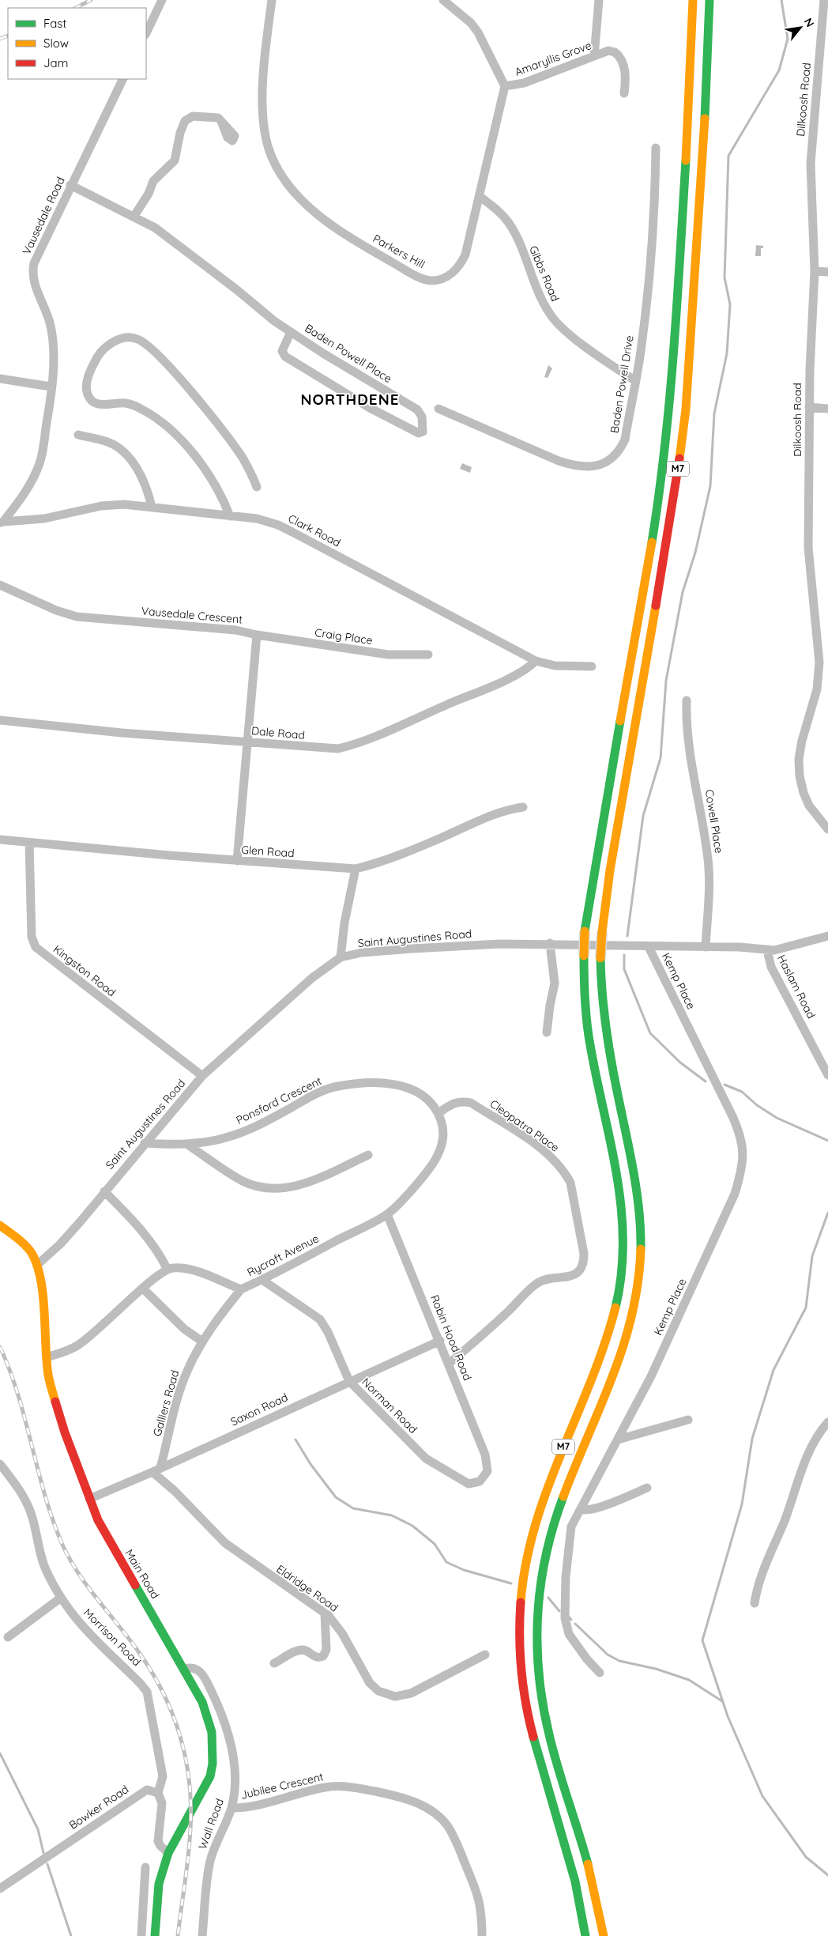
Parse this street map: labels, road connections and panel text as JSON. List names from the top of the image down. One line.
{"streets":{"main road":["M7","Main Road"],"street":["Amaryllis Grove","Dilkoosh Road","Vausedale Road","Parkers Hill","Gibbs Road","Baden Powell Place","Baden Powell Drive","Clark Road","Vausedale Crescent","Craig Place","Dale Road","Cowell Place","Glen Road","Saint Augustines Road","Kingston Road","Kemp Place","Haslam Road","Ponsford Crescent","Cleopatra Place","Rycroft Avenue","Robin Hood Road","Galliers Road","Norman Road","Saxon Road","Eldridge Road","Morrison Road","Jubilee Crescent","Bowker Road","Wall Road"]},"crossings":[["Amaryllis Grove","Parkers Hill"],["Vausedale Road","Baden Powell Place"],["Vausedale Road","Clark Road"],["Parkers Hill","Gibbs Road"],["Gibbs Road","Baden Powell Drive"],["Clark Road","Dale Road"],["Vausedale Crescent","Craig Place"],["Cowell Place","Saint Augustines Road"],["Glen Road","Kingston Road"],["Saint Augustines Road","Kingston Road"],["Saint Augustines Road","Kemp Place"],["Saint Augustines Road","Haslam Road"],["Saint Augustines Road","Ponsford Crescent"],["Saint Augustines Road","Main Road"],["Ponsford Crescent","Cleopatra Place"],["Ponsford Crescent","Rycroft Avenue"],["Cleopatra Place","Rycroft Avenue"],["Rycroft Avenue","Robin Hood Road"],["Rycroft Avenue","Galliers Road"],["Rycroft Avenue","Norman Road"],["Robin Hood Road","Norman Road"],["Robin Hood Road","Saxon Road"],["Galliers Road","Saxon Road"],["Galliers Road","Eldridge Road"],["Norman Road","Saxon Road"],["Saxon Road","Main Road"],["Saxon Road","Eldridge Road"],["Main Road","Wall Road"],["Morrison Road","Bowker Road"],["Jubilee Crescent","Wall Road"]],"districts":["NORTHDENE"],"legend":["Fast","Slow","Jam"],"north":"top right"}
